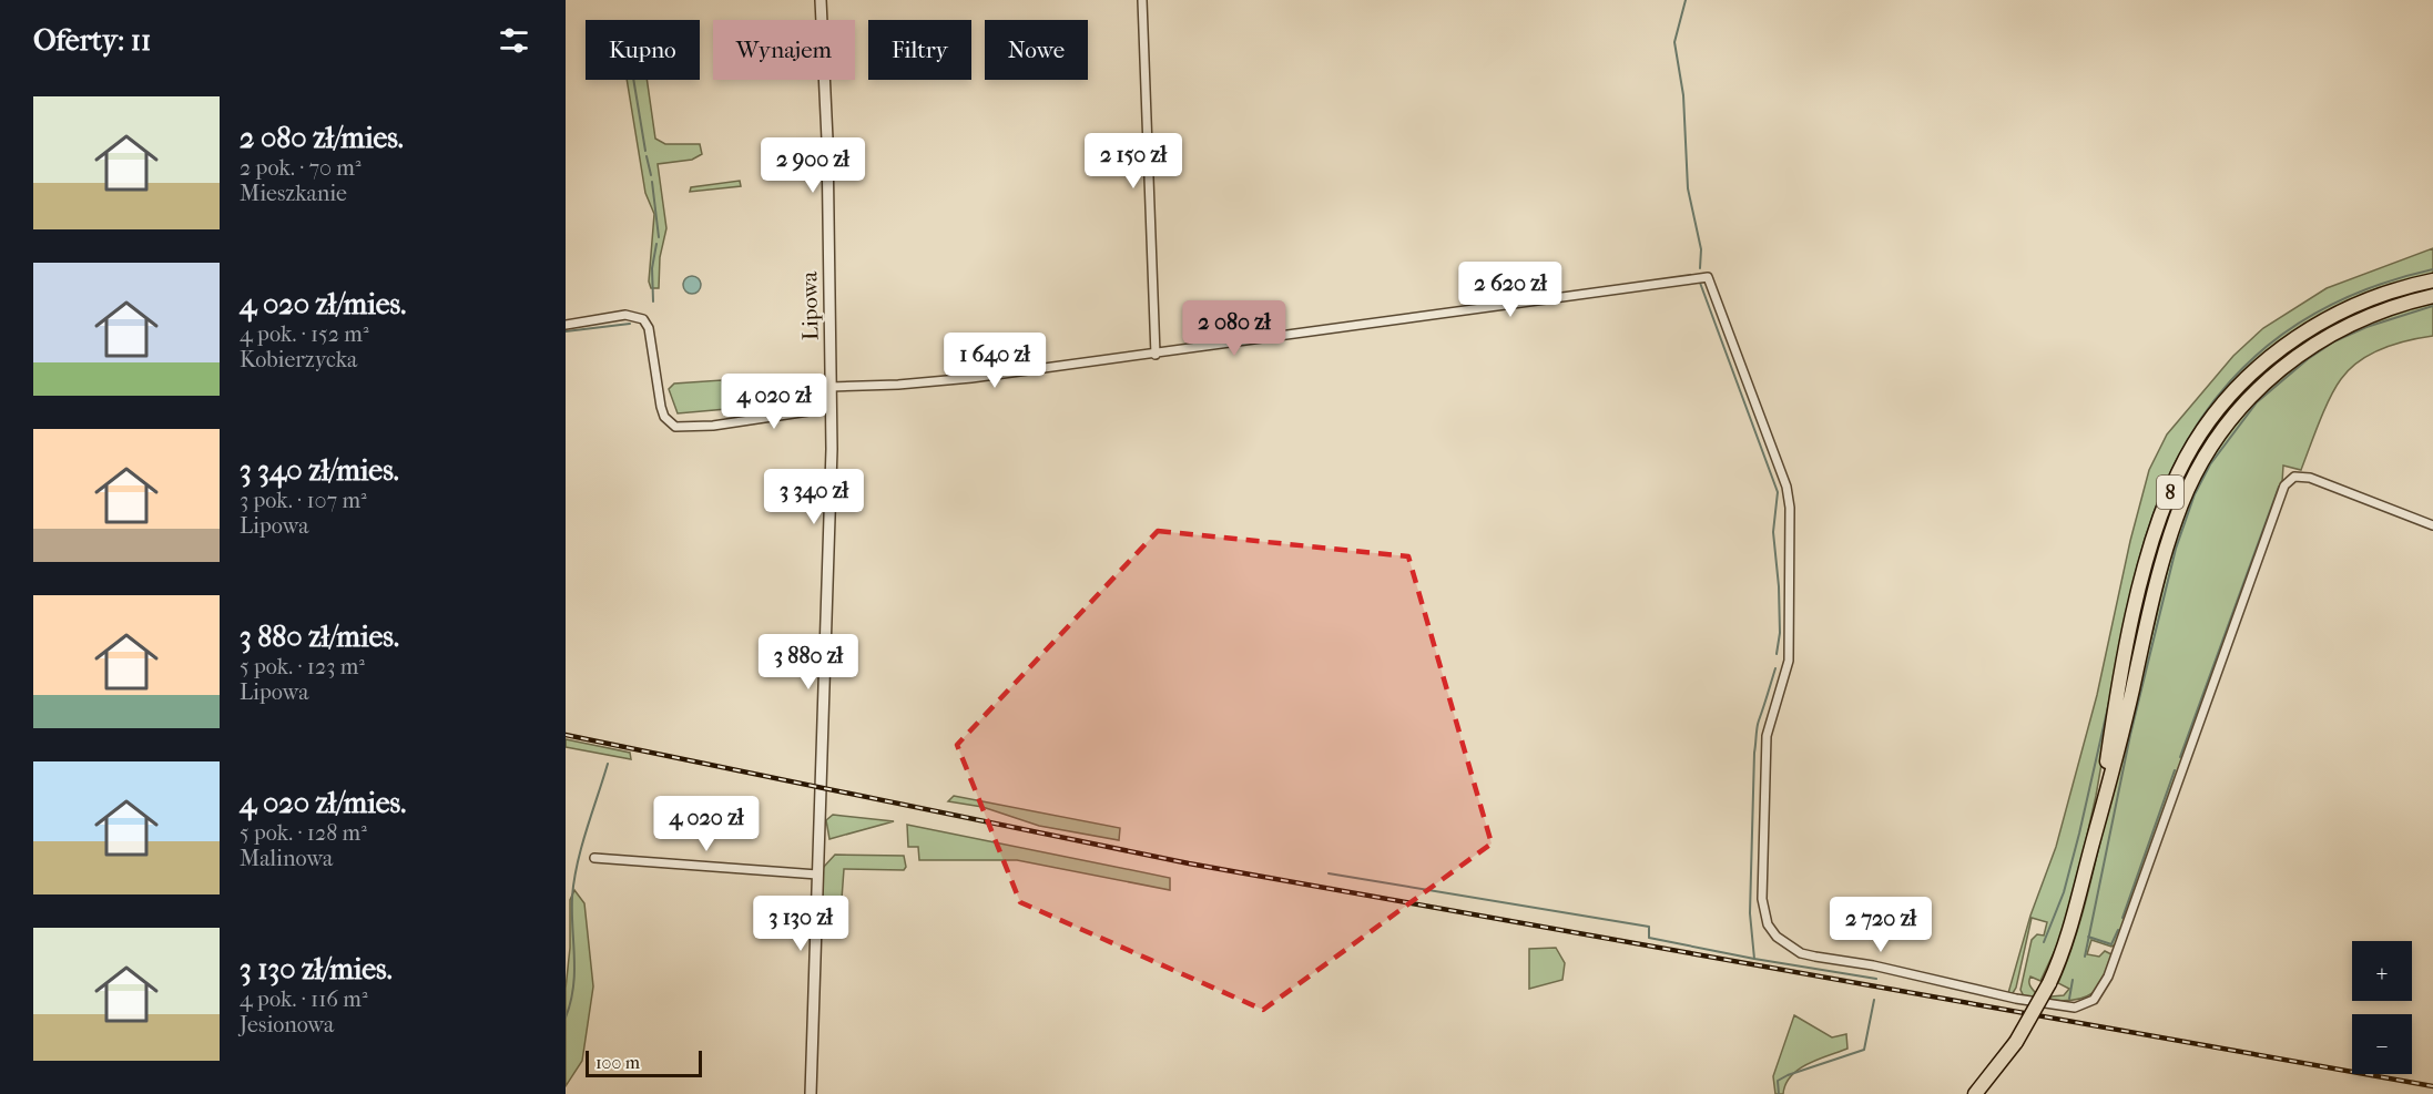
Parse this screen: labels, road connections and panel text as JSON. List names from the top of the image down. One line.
{"streets":{"highway":["8"],"street":["Lipowa"]},"scale_bar":"100 m","page":{"heading":"Oferty: 11","chip":["Kupno","Wynajem","Filtry","Nowe"],"list":[{"name":"2 080 zł/mies.","note":"2 pok. · 70 m² · Mieszkanie"},{"name":"4 020 zł/mies.","note":"4 pok. · 152 m² · Kobierzycka"},{"name":"3 340 zł/mies.","note":"3 pok. · 107 m² · Lipowa"},{"name":"3 880 zł/mies.","note":"5 pok. · 123 m² · Lipowa"},{"name":"4 020 zł/mies.","note":"5 pok. · 128 m² · Malinowa"},{"name":"3 130 zł/mies.","note":"4 pok. · 116 m² · Jesionowa"}],"price":["2 150 zł","2 900 zł","2 620 zł","2 080 zł","1 640 zł","4 020 zł","3 340 zł","3 880 zł","4 020 zł","3 130 zł","2 720 zł"],"map_buttons":["+","−"],"scale":"100 m"}}
